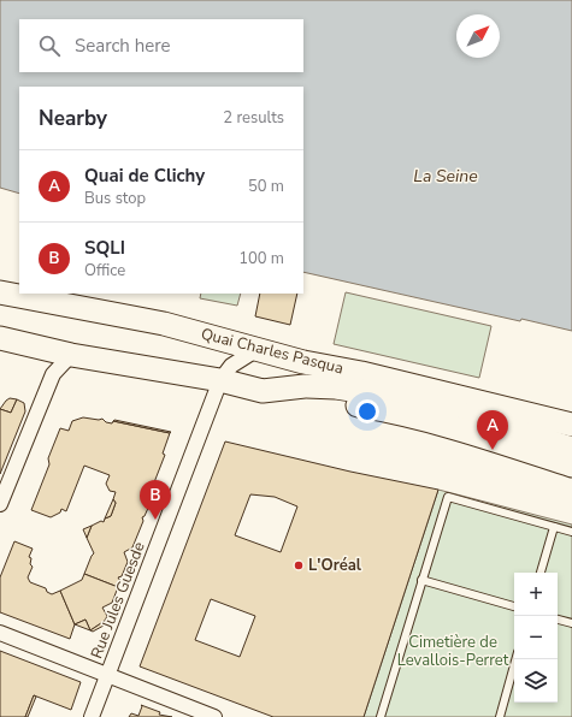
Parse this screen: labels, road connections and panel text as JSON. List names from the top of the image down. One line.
{"streets":{"main road":["Quai Charles Pasqua"],"street":["Rue Jules Guesde"]},"crossings":[["Quai Charles Pasqua","Rue Jules Guesde"]],"water":["La Seine"],"parks":["Cimetière de Levallois-Perret"],"places":["L'Oréal"],"north":"top right","page":{"search":"Search here","heading":["Nearby","2 results"],"list":[{"mark":"A","name":"Quai de Clichy","note":"Bus stop","value":"50 m"},{"mark":"B","name":"SQLI","note":"Office","value":"100 m"}],"pins":["A","B"],"map_buttons":["+","−"]}}
